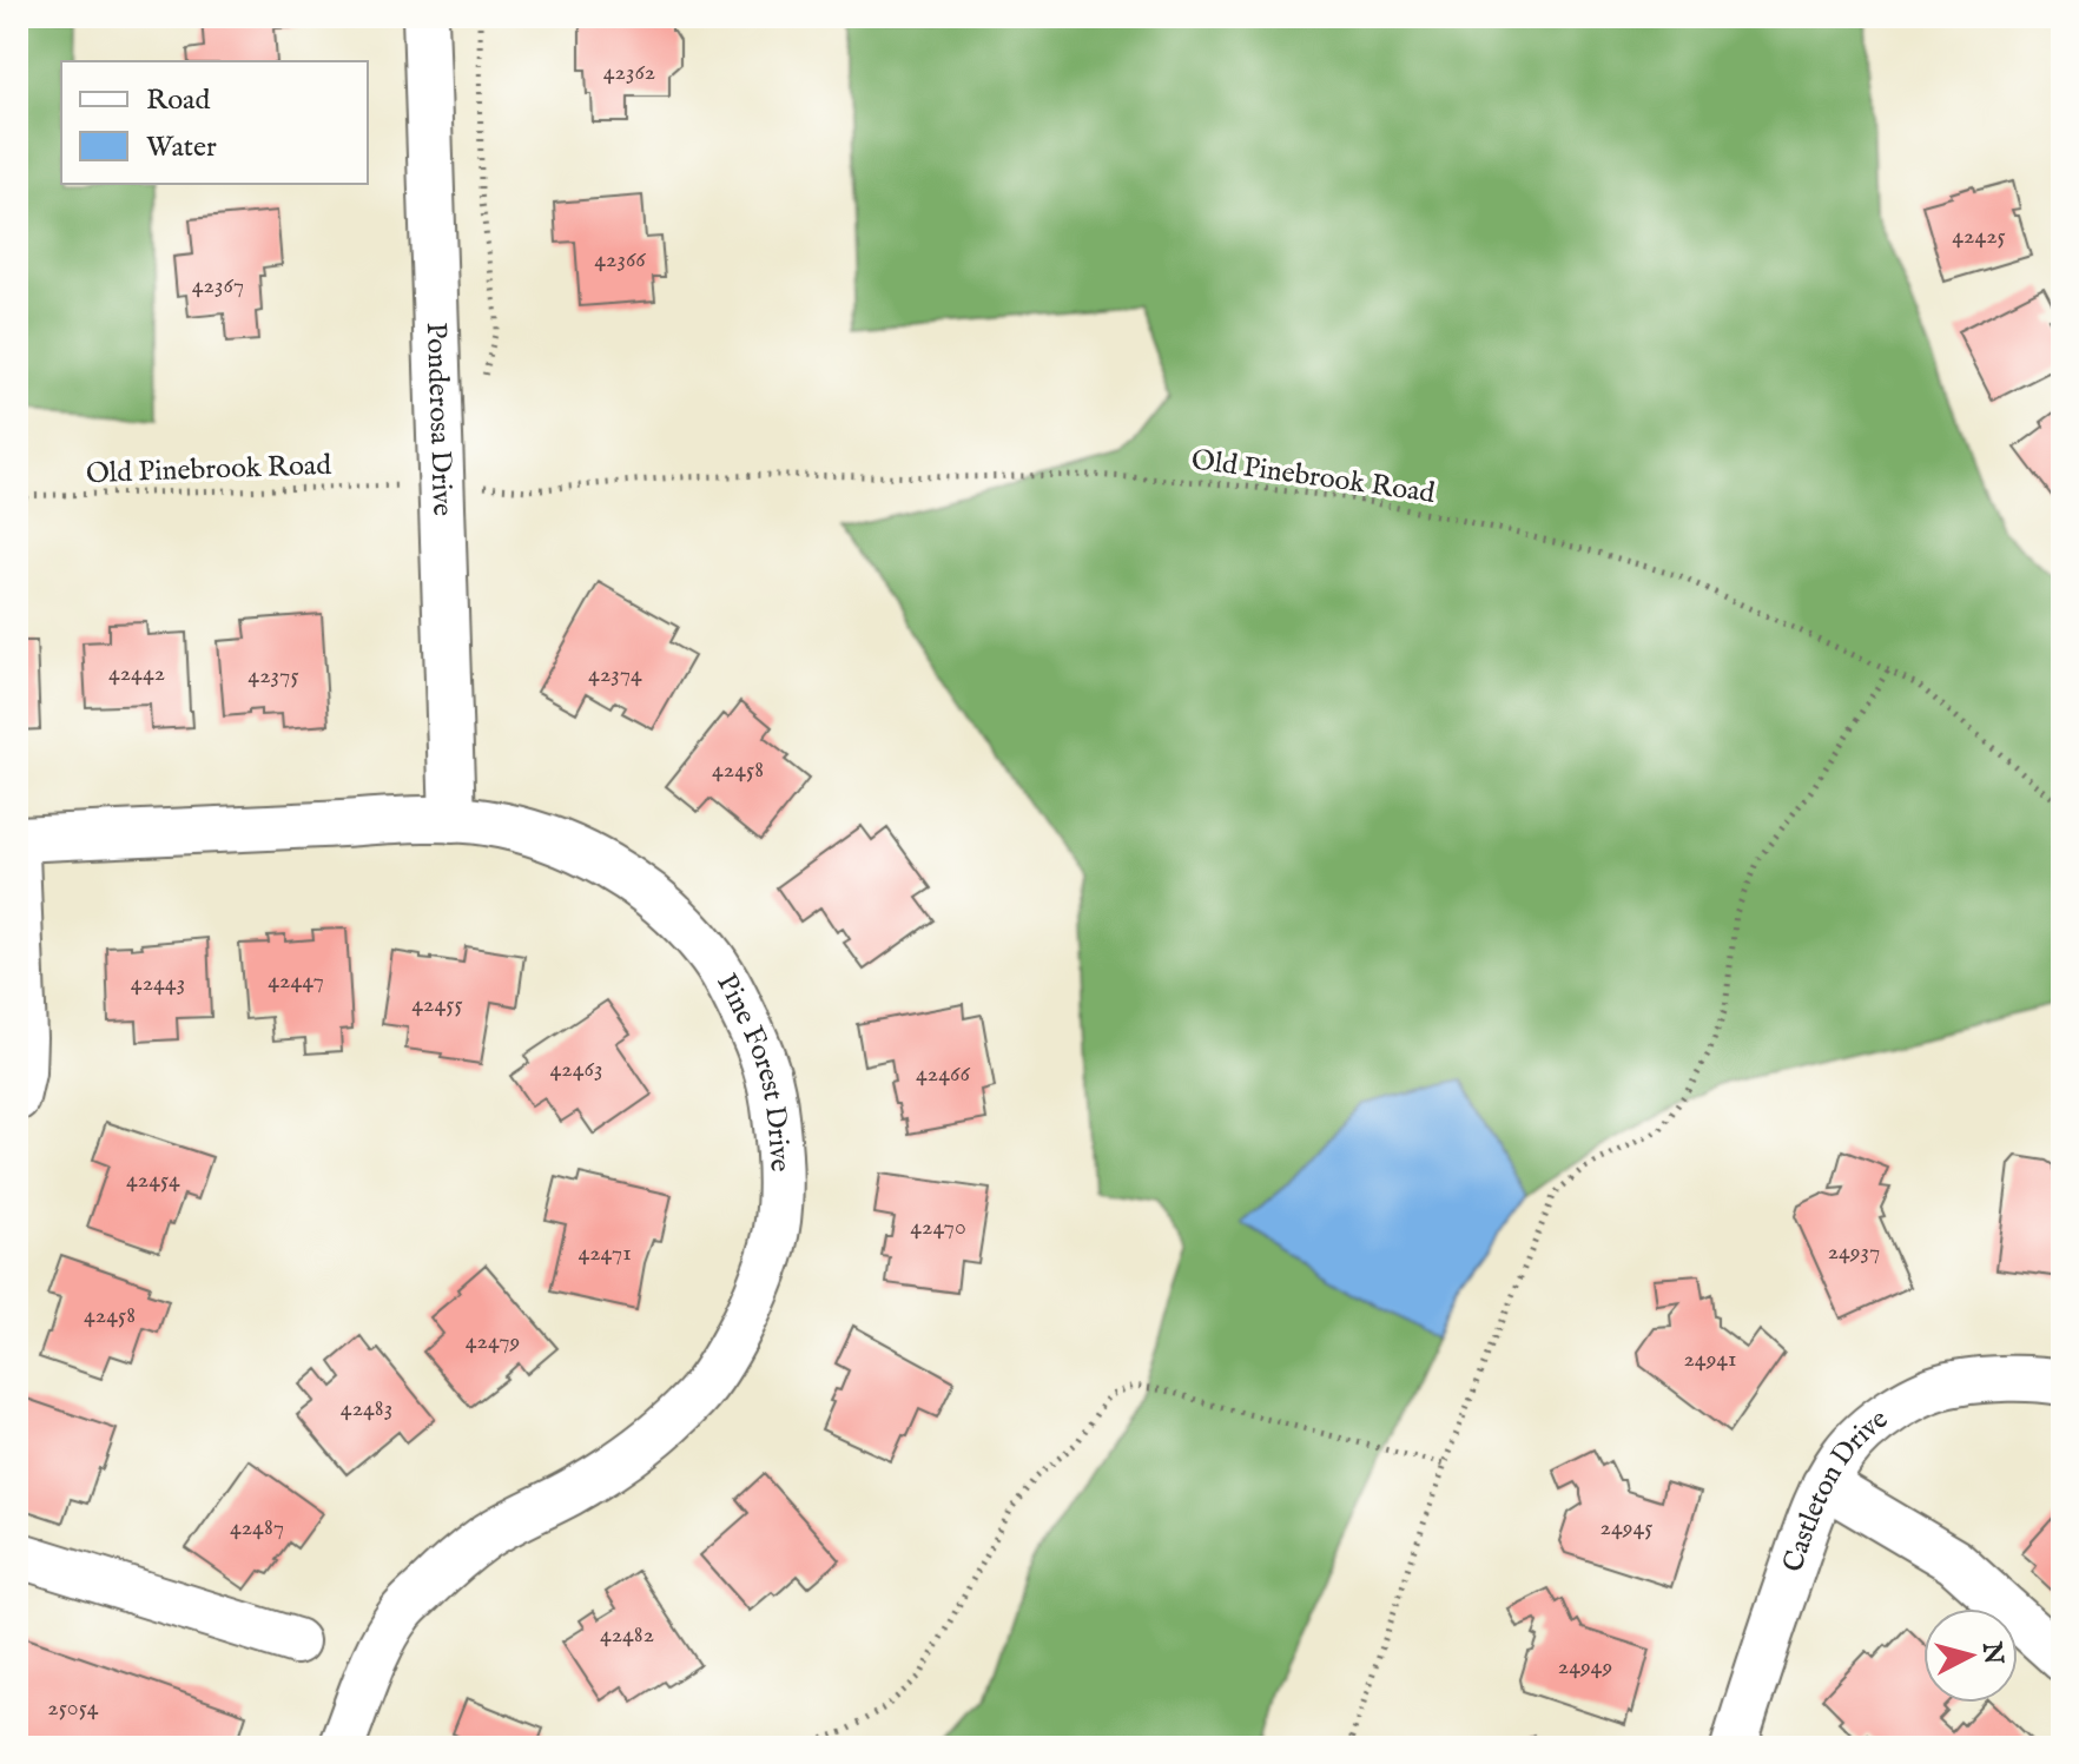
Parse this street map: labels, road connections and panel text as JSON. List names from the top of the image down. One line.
{"streets":{"street":["Ponderosa Drive","Pine Forest Drive","Castleton Drive"],"path":["Old Pinebrook Road"]},"crossings":[["Ponderosa Drive","Pine Forest Drive"]],"house_numbers":["42362","42425","42366","42367","42442","42374","42375","42458","42447","42443","42455","42463","42466","42454","42470","24937","42471","42458","42479","24941","42483","42487","24945","42482","24949","25054"],"legend":["Road","Water"],"north":"right"}
